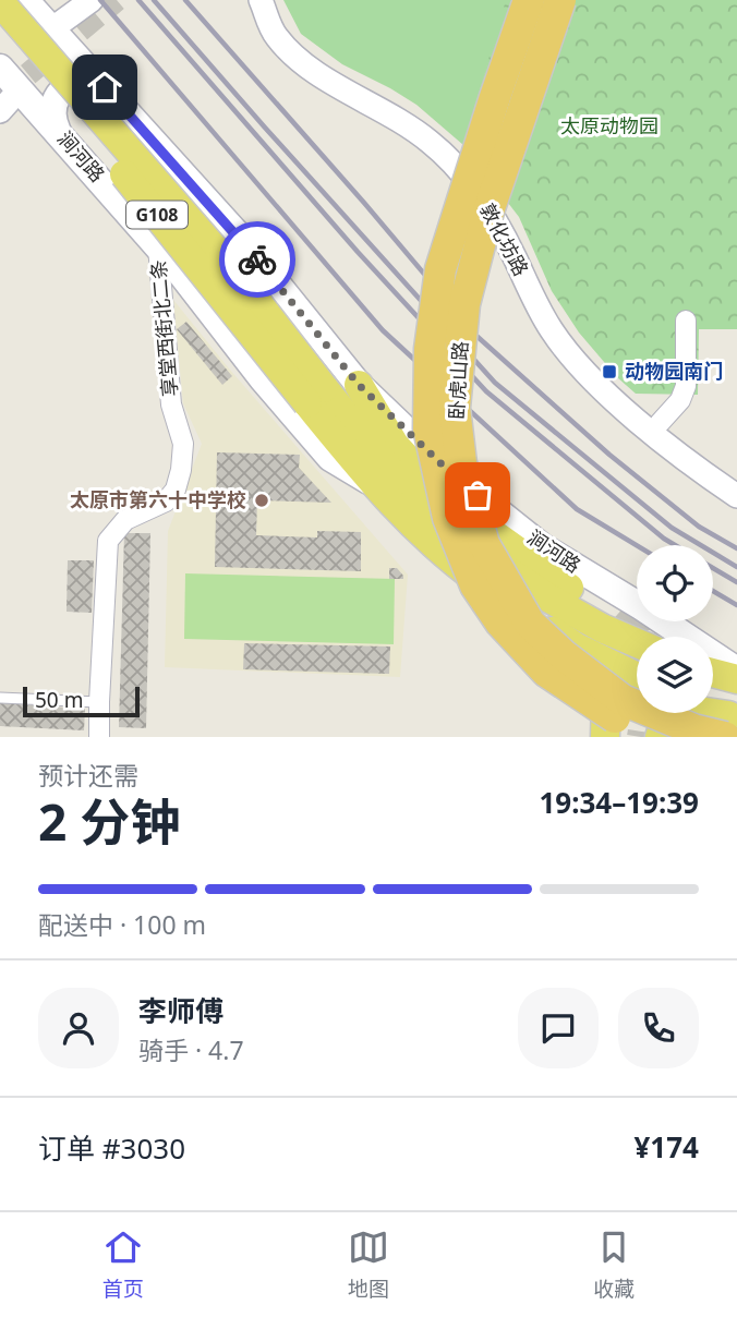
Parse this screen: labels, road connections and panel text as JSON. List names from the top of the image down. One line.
{"streets":{"highway":["卧虎山路"],"main road":["涧河路","G108"],"street":["敦化坊路","享堂西街北二条"]},"crossings":[["涧河路","享堂西街北二条"]],"parks":["太原动物园"],"places":{"transit":["动物园南门"],"other":["太原市第六十中学校"]},"scale_bar":"50 m","page":{"scale":"50 m","heading":["2 分钟","预计还需","19:34–19:39"],"panel":["李师傅","骑手 · 4.7","订单 #3030","¥174"],"bar":"配送中 · 100 m","tabs":["首页","地图","收藏"]}}
